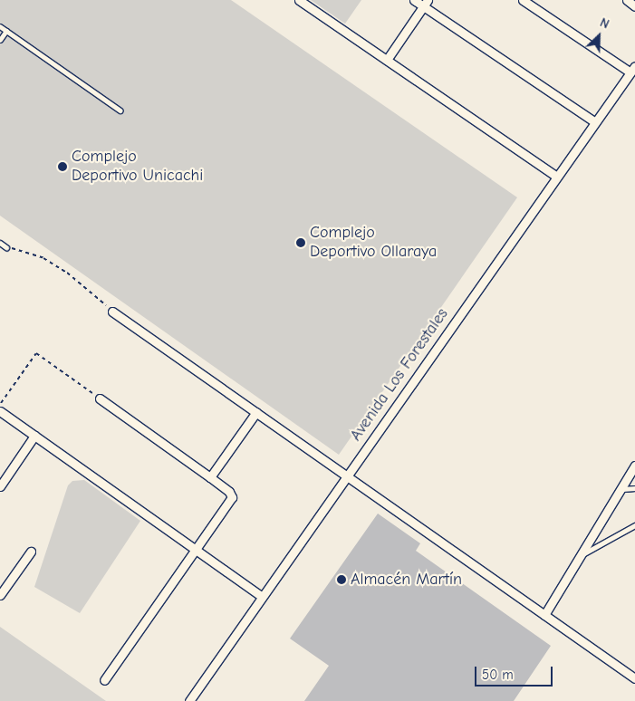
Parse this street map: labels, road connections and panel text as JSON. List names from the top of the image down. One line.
{"streets":{"street":["Avenida Los Forestales"]},"places":["Complejo Deportivo Unicachi","Complejo Deportivo Ollaraya","Almacén Martín"],"scale_bar":"50 m","north":"top right"}
